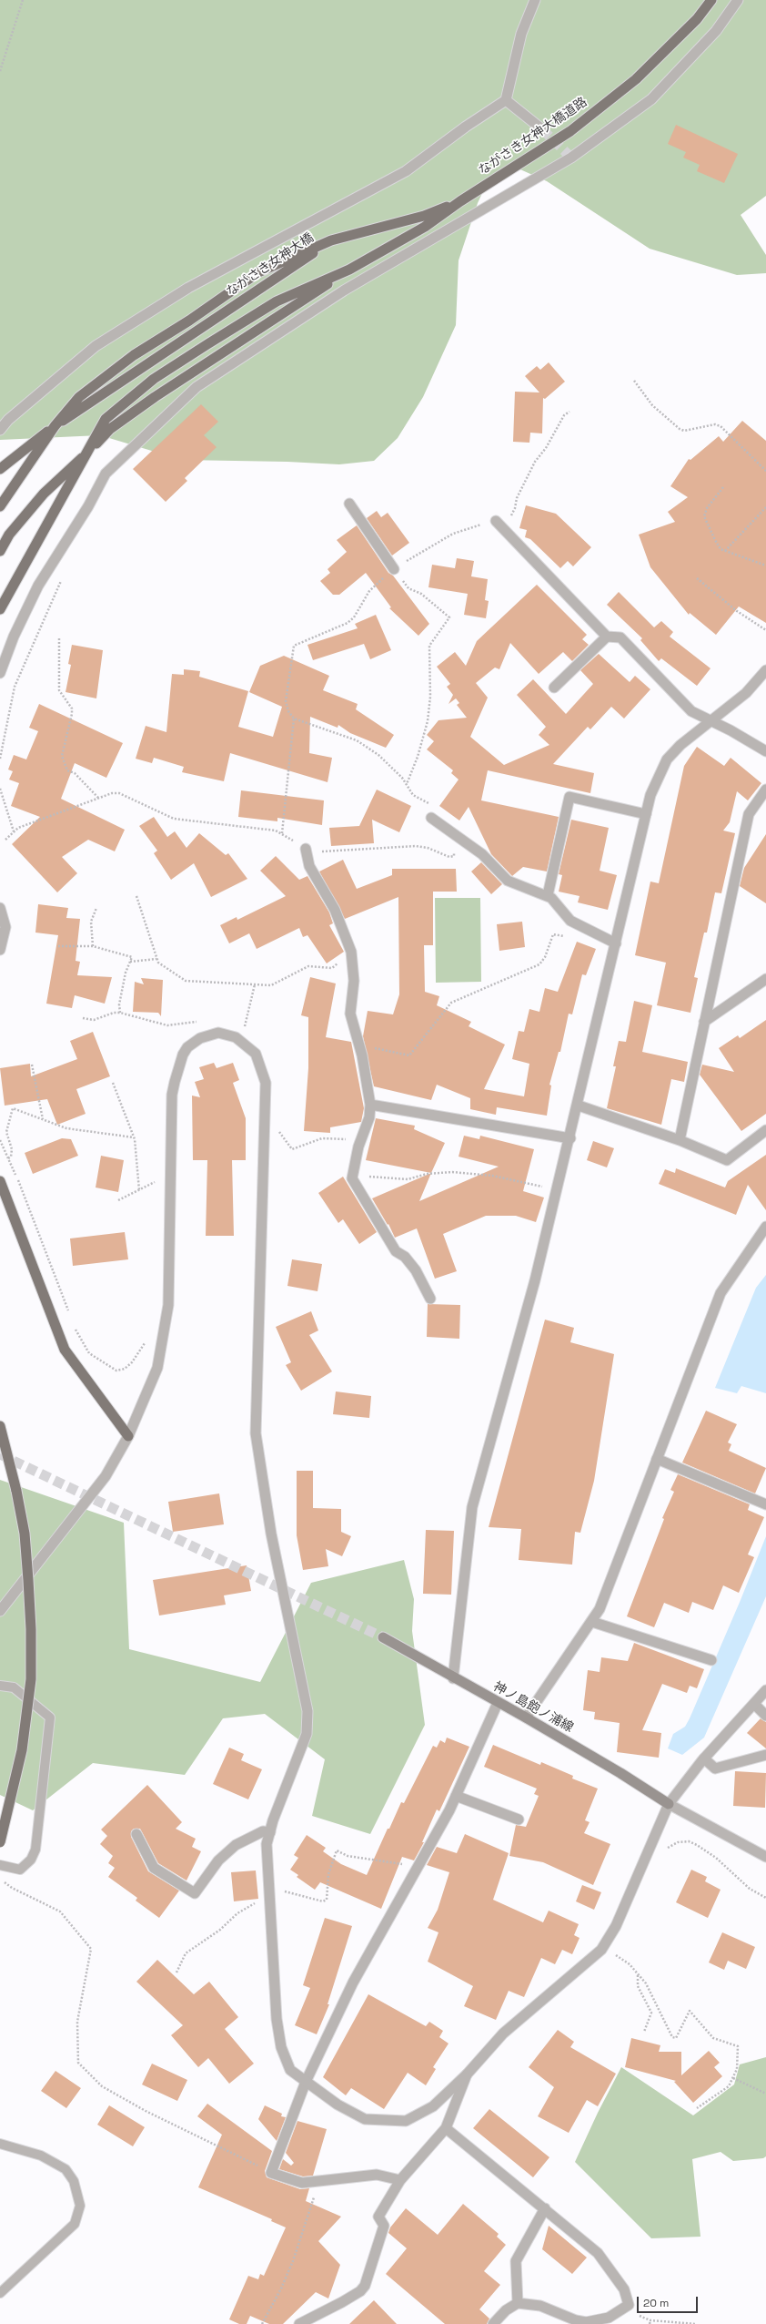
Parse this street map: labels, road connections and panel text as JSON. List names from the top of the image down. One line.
{"streets":{"main road":["ながさき女神大橋道路","ながさき女神大橋","神ノ島飽ノ浦線"]},"crossings":[["ながさき女神大橋道路","ながさき女神大橋"]],"scale_bar":"20 m"}
